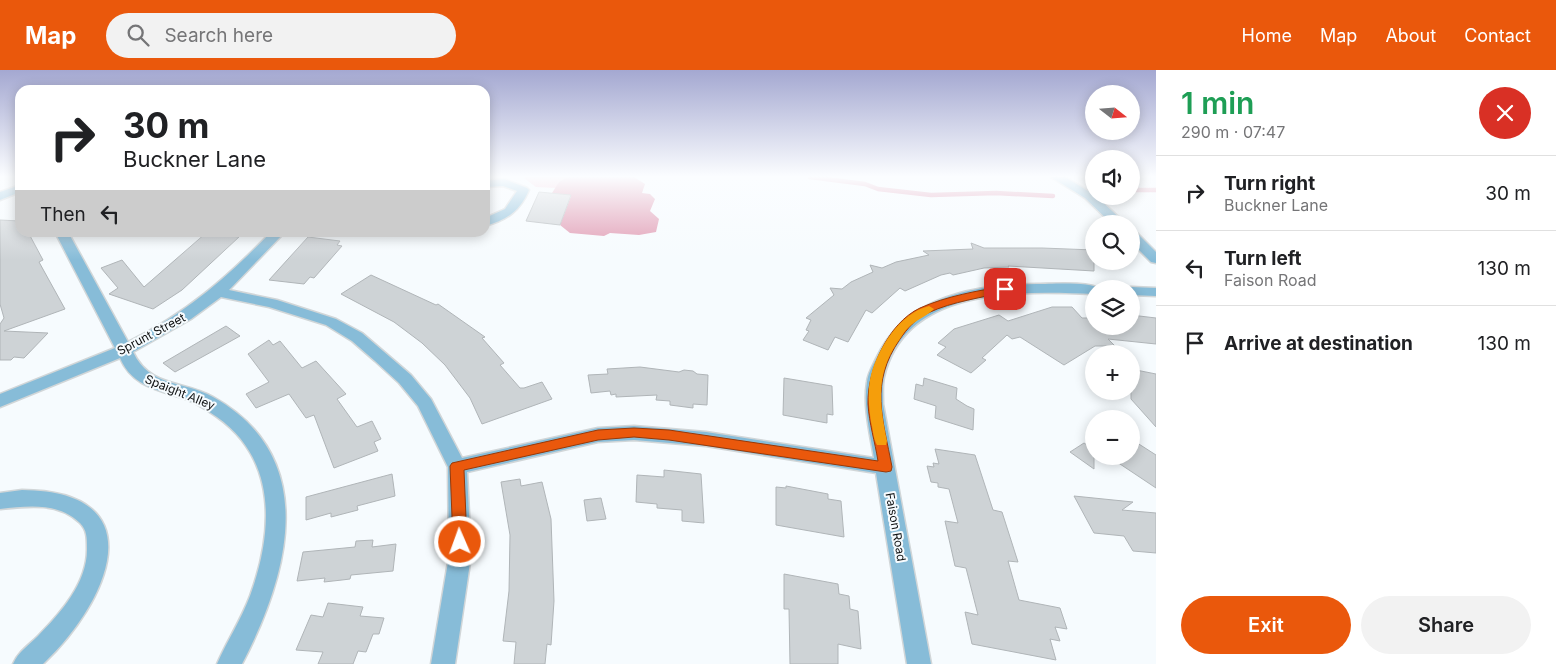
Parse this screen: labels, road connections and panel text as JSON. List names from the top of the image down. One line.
{"streets":{"street":["Sprunt Street","Spaight Alley","Faison Road"]},"crossings":[["Sprunt Street","Spaight Alley"]],"north":"right","page":{"header":"Map","search":"Search here","nav":["Home","Map","About","Contact"],"heading":["1 min","290 m · 07:47"],"map_buttons":["+","−"],"turn":["30 m","Buckner Lane"],"list":[{"name":"Turn right","note":"Buckner Lane","value":"30 m"},{"name":"Turn left","note":"Faison Road","value":"130 m"},{"name":"Arrive at destination","value":"130 m"}],"then":"Then","buttons":["Exit","Share"]}}
